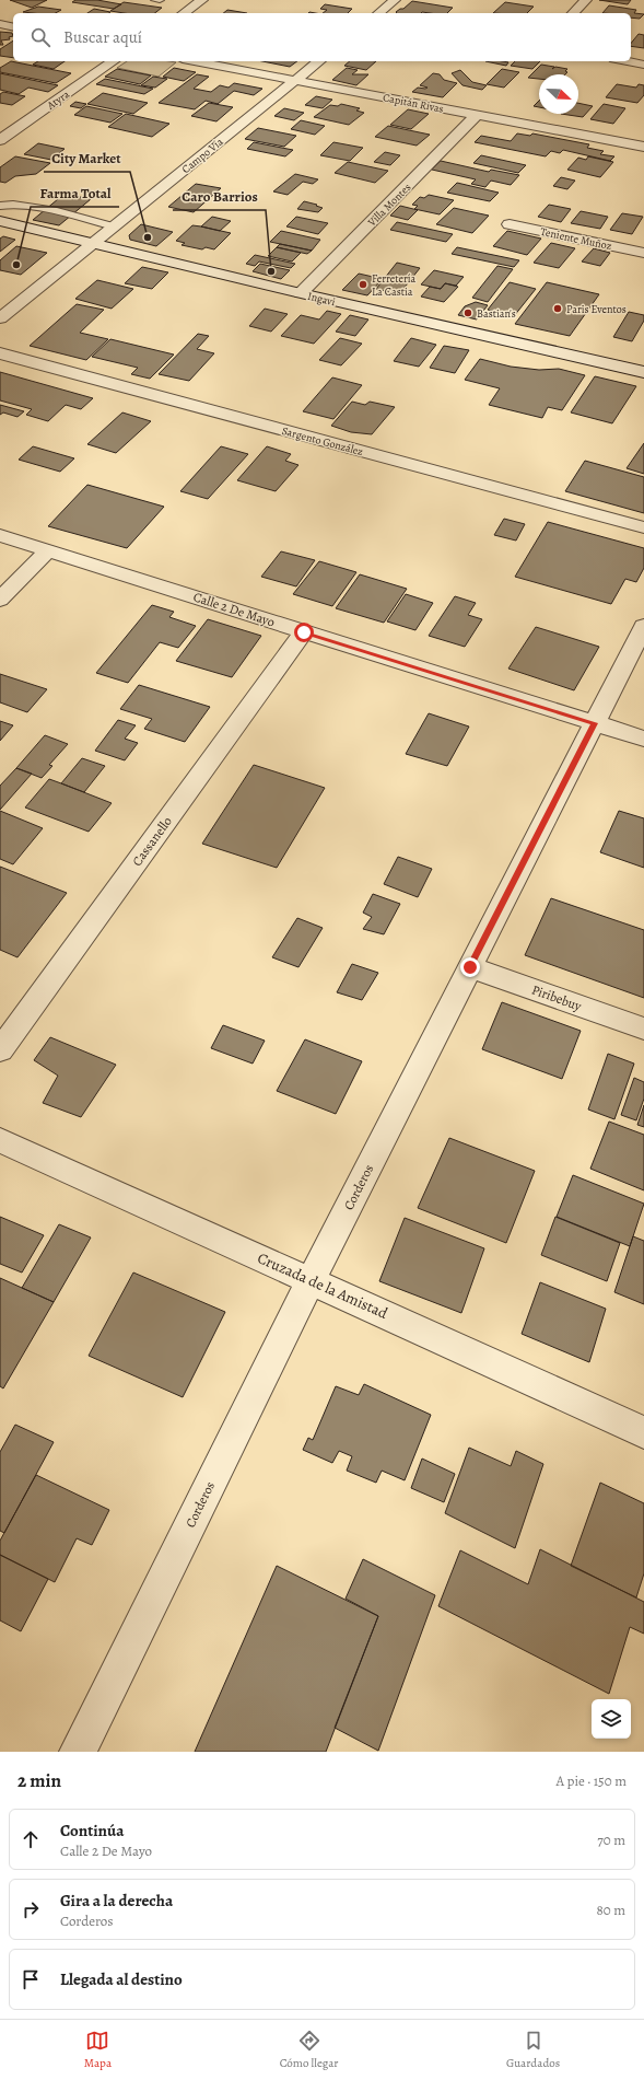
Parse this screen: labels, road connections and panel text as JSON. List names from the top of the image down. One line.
{"streets":{"street":["Atyra","Capitán Rivas","Campo Vía","Villa Montes","Teniente Muñoz","Ingavi","Sargento González","Calle 2 De Mayo","Cassanello","Piribebuy","Corderos","Cruzada de la Amistad"]},"crossings":[["Capitán Rivas","Campo Vía"],["Capitán Rivas","Villa Montes"],["Campo Vía","Ingavi"],["Villa Montes","Ingavi"],["Calle 2 De Mayo","Cassanello"],["Calle 2 De Mayo","Corderos"],["Piribebuy","Corderos"],["Corderos","Cruzada de la Amistad"]],"places":["City Market","Farma Total","Caro Barrios","Ferretería La Castia","Paris Eventos","Bastian's"],"north":"bottom right","page":{"search":"Buscar aquí","heading":["2 min","A pie · 150 m"],"list":[["Continúa","Calle 2 De Mayo","70 m"],["Gira a la derecha","Corderos","80 m"],"Llegada al destino"],"nav":["Mapa","Cómo llegar","Guardados"]}}
